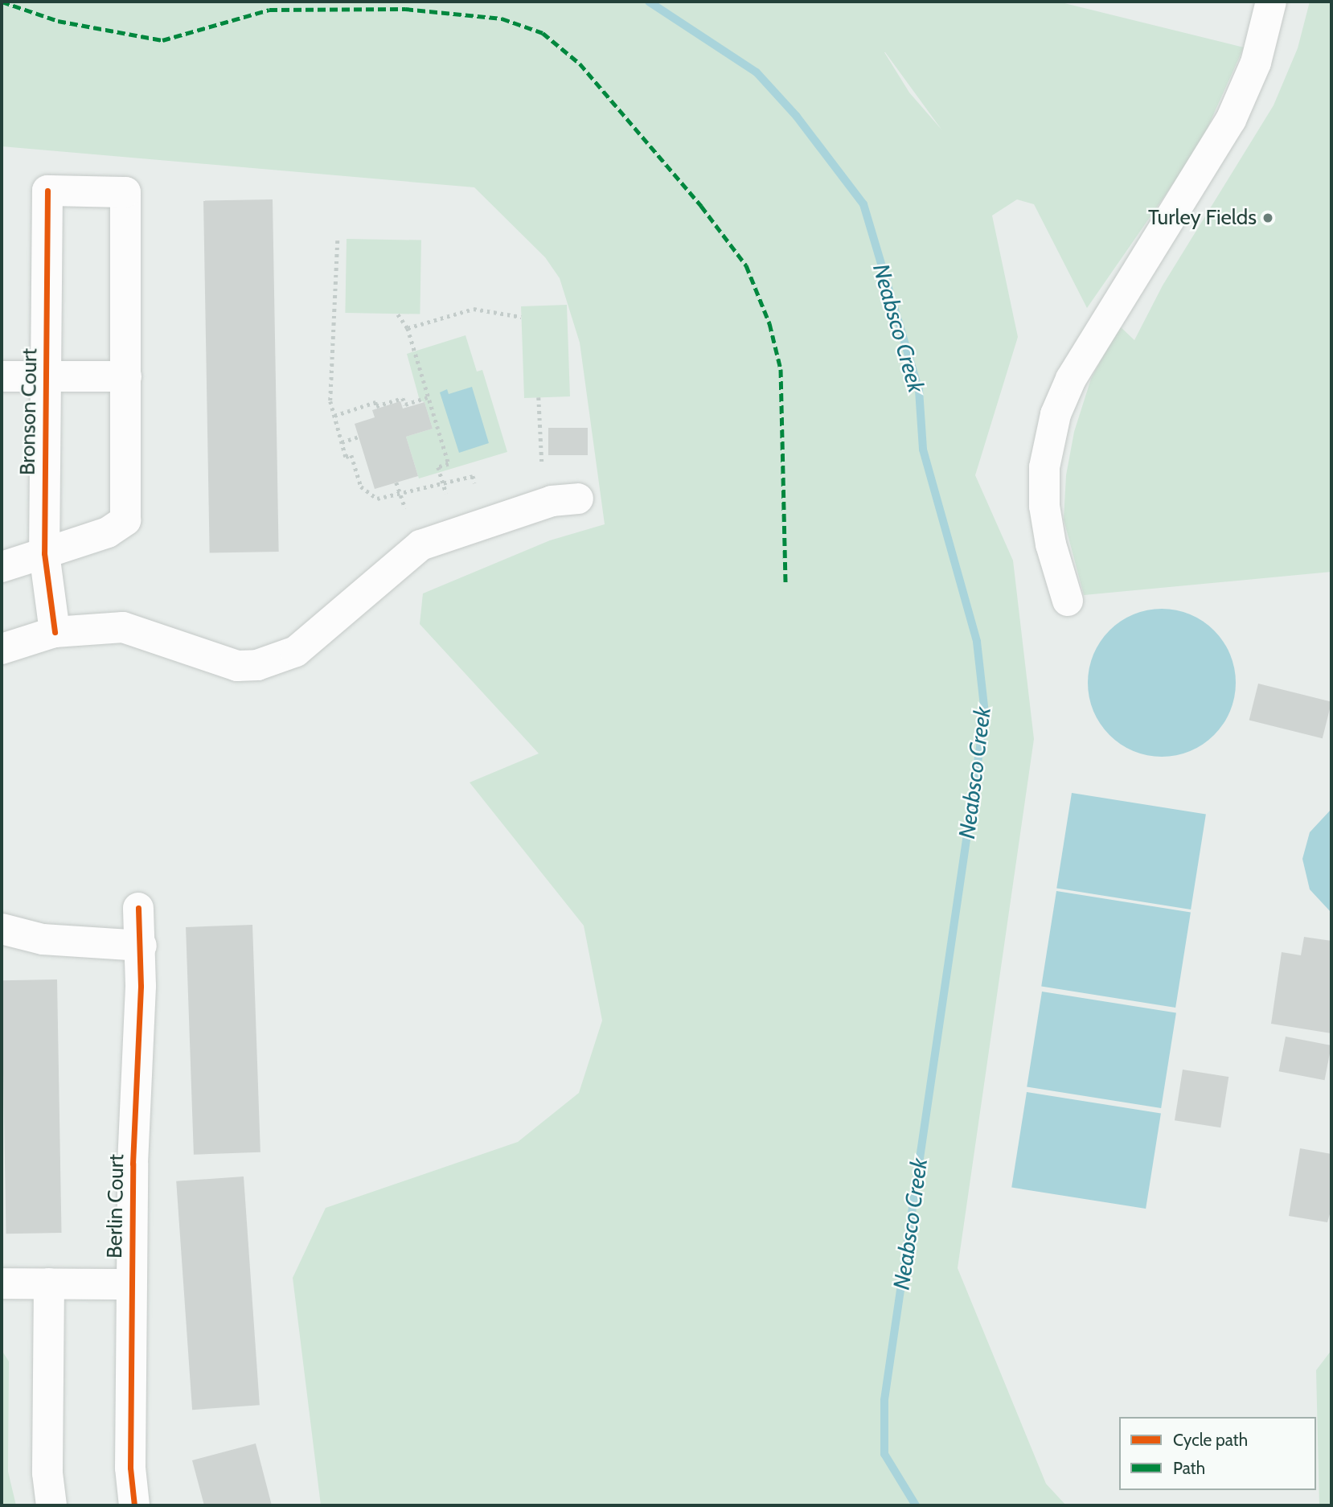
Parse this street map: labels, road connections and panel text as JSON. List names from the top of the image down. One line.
{"streets":{"street":["Bronson Court","Berlin Court"]},"water":["Neabsco Creek"],"places":["Turley Fields"],"legend":["Cycle path","Path"]}
